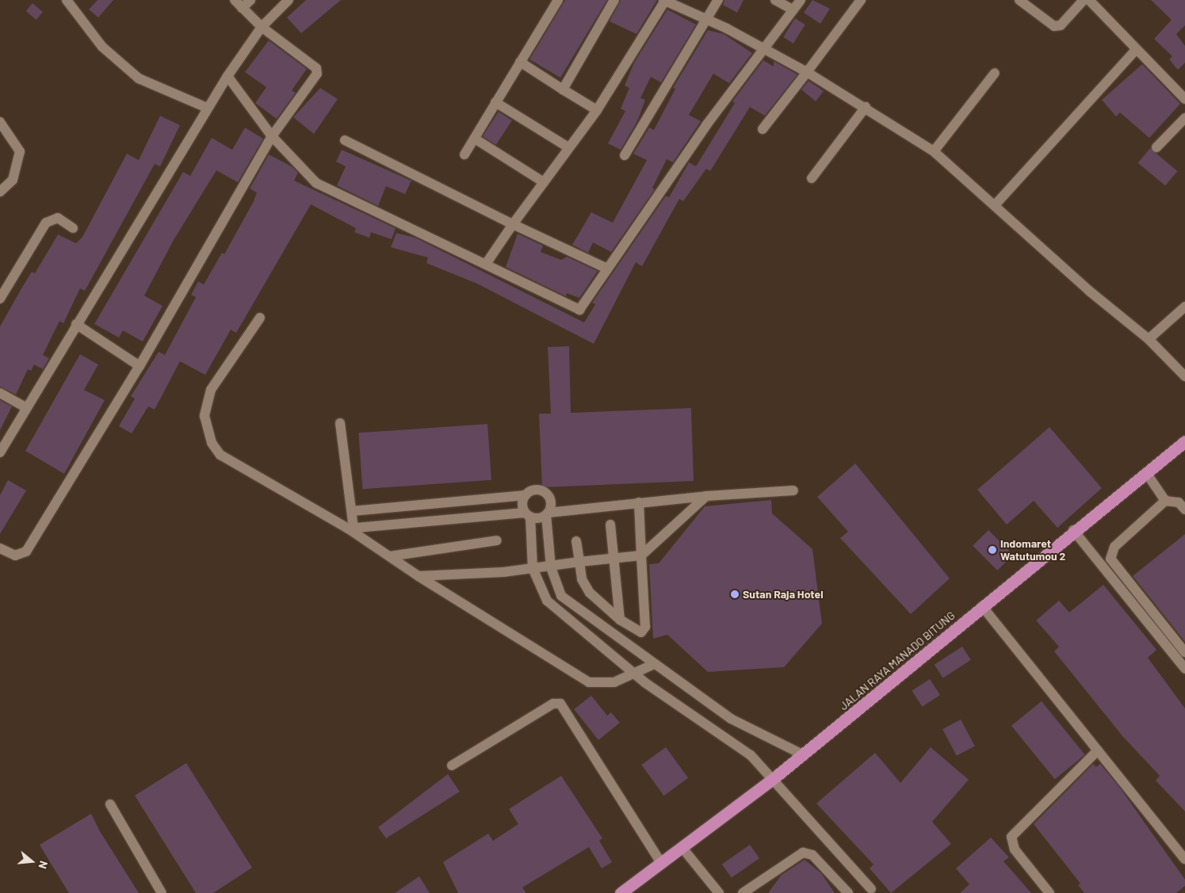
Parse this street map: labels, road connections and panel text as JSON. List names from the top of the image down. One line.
{"streets":{"highway":["JALAN RAYA MANADO BITUNG"]},"places":["Indomaret Watutumou 2","Sutan Raja Hotel"],"north":"right"}
